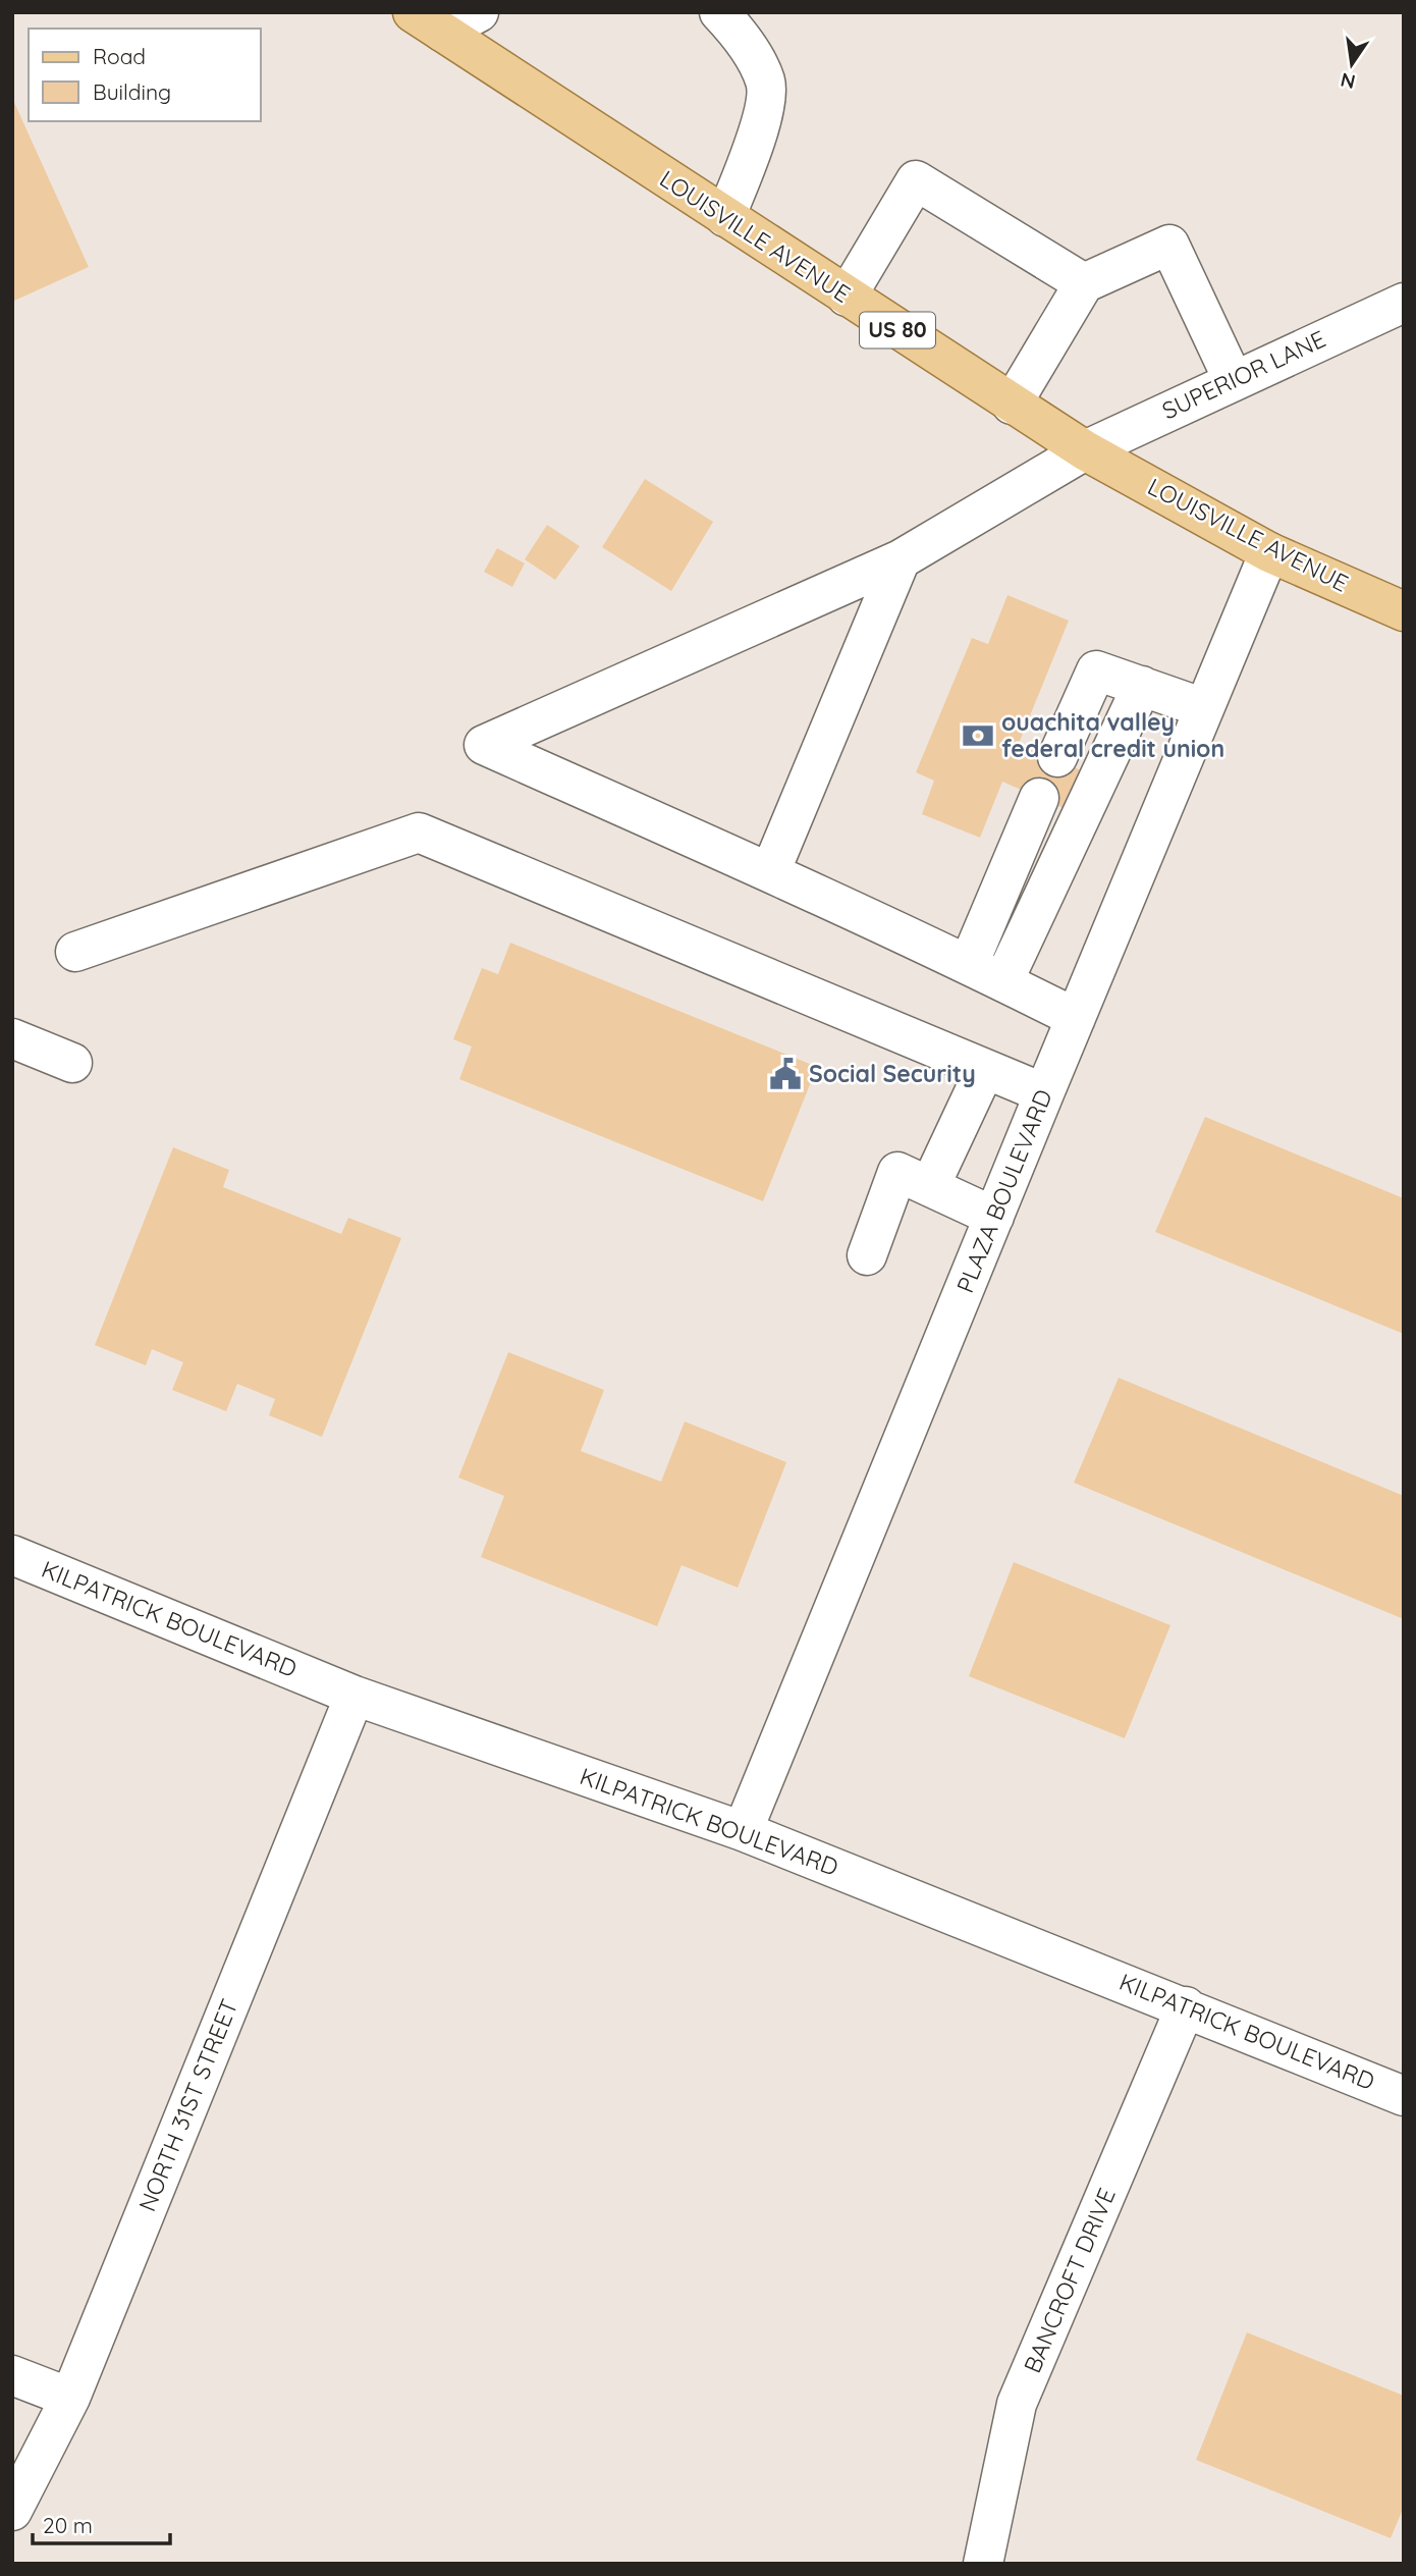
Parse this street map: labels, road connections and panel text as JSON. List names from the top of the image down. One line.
{"streets":{"main road":["LOUISVILLE AVENUE","US 80"],"street":["SUPERIOR LANE","PLAZA BOULEVARD","KILPATRICK BOULEVARD","NORTH 31ST STREET","BANCROFT DRIVE"]},"crossings":[["LOUISVILLE AVENUE","SUPERIOR LANE"],["LOUISVILLE AVENUE","PLAZA BOULEVARD"],["PLAZA BOULEVARD","KILPATRICK BOULEVARD"],["KILPATRICK BOULEVARD","NORTH 31ST STREET"],["KILPATRICK BOULEVARD","BANCROFT DRIVE"]],"places":{"bank":["ouachita valley federal credit union"],"public building":["Social Security"]},"legend":["Road","Building"],"scale_bar":"20 m","north":"bottom"}
